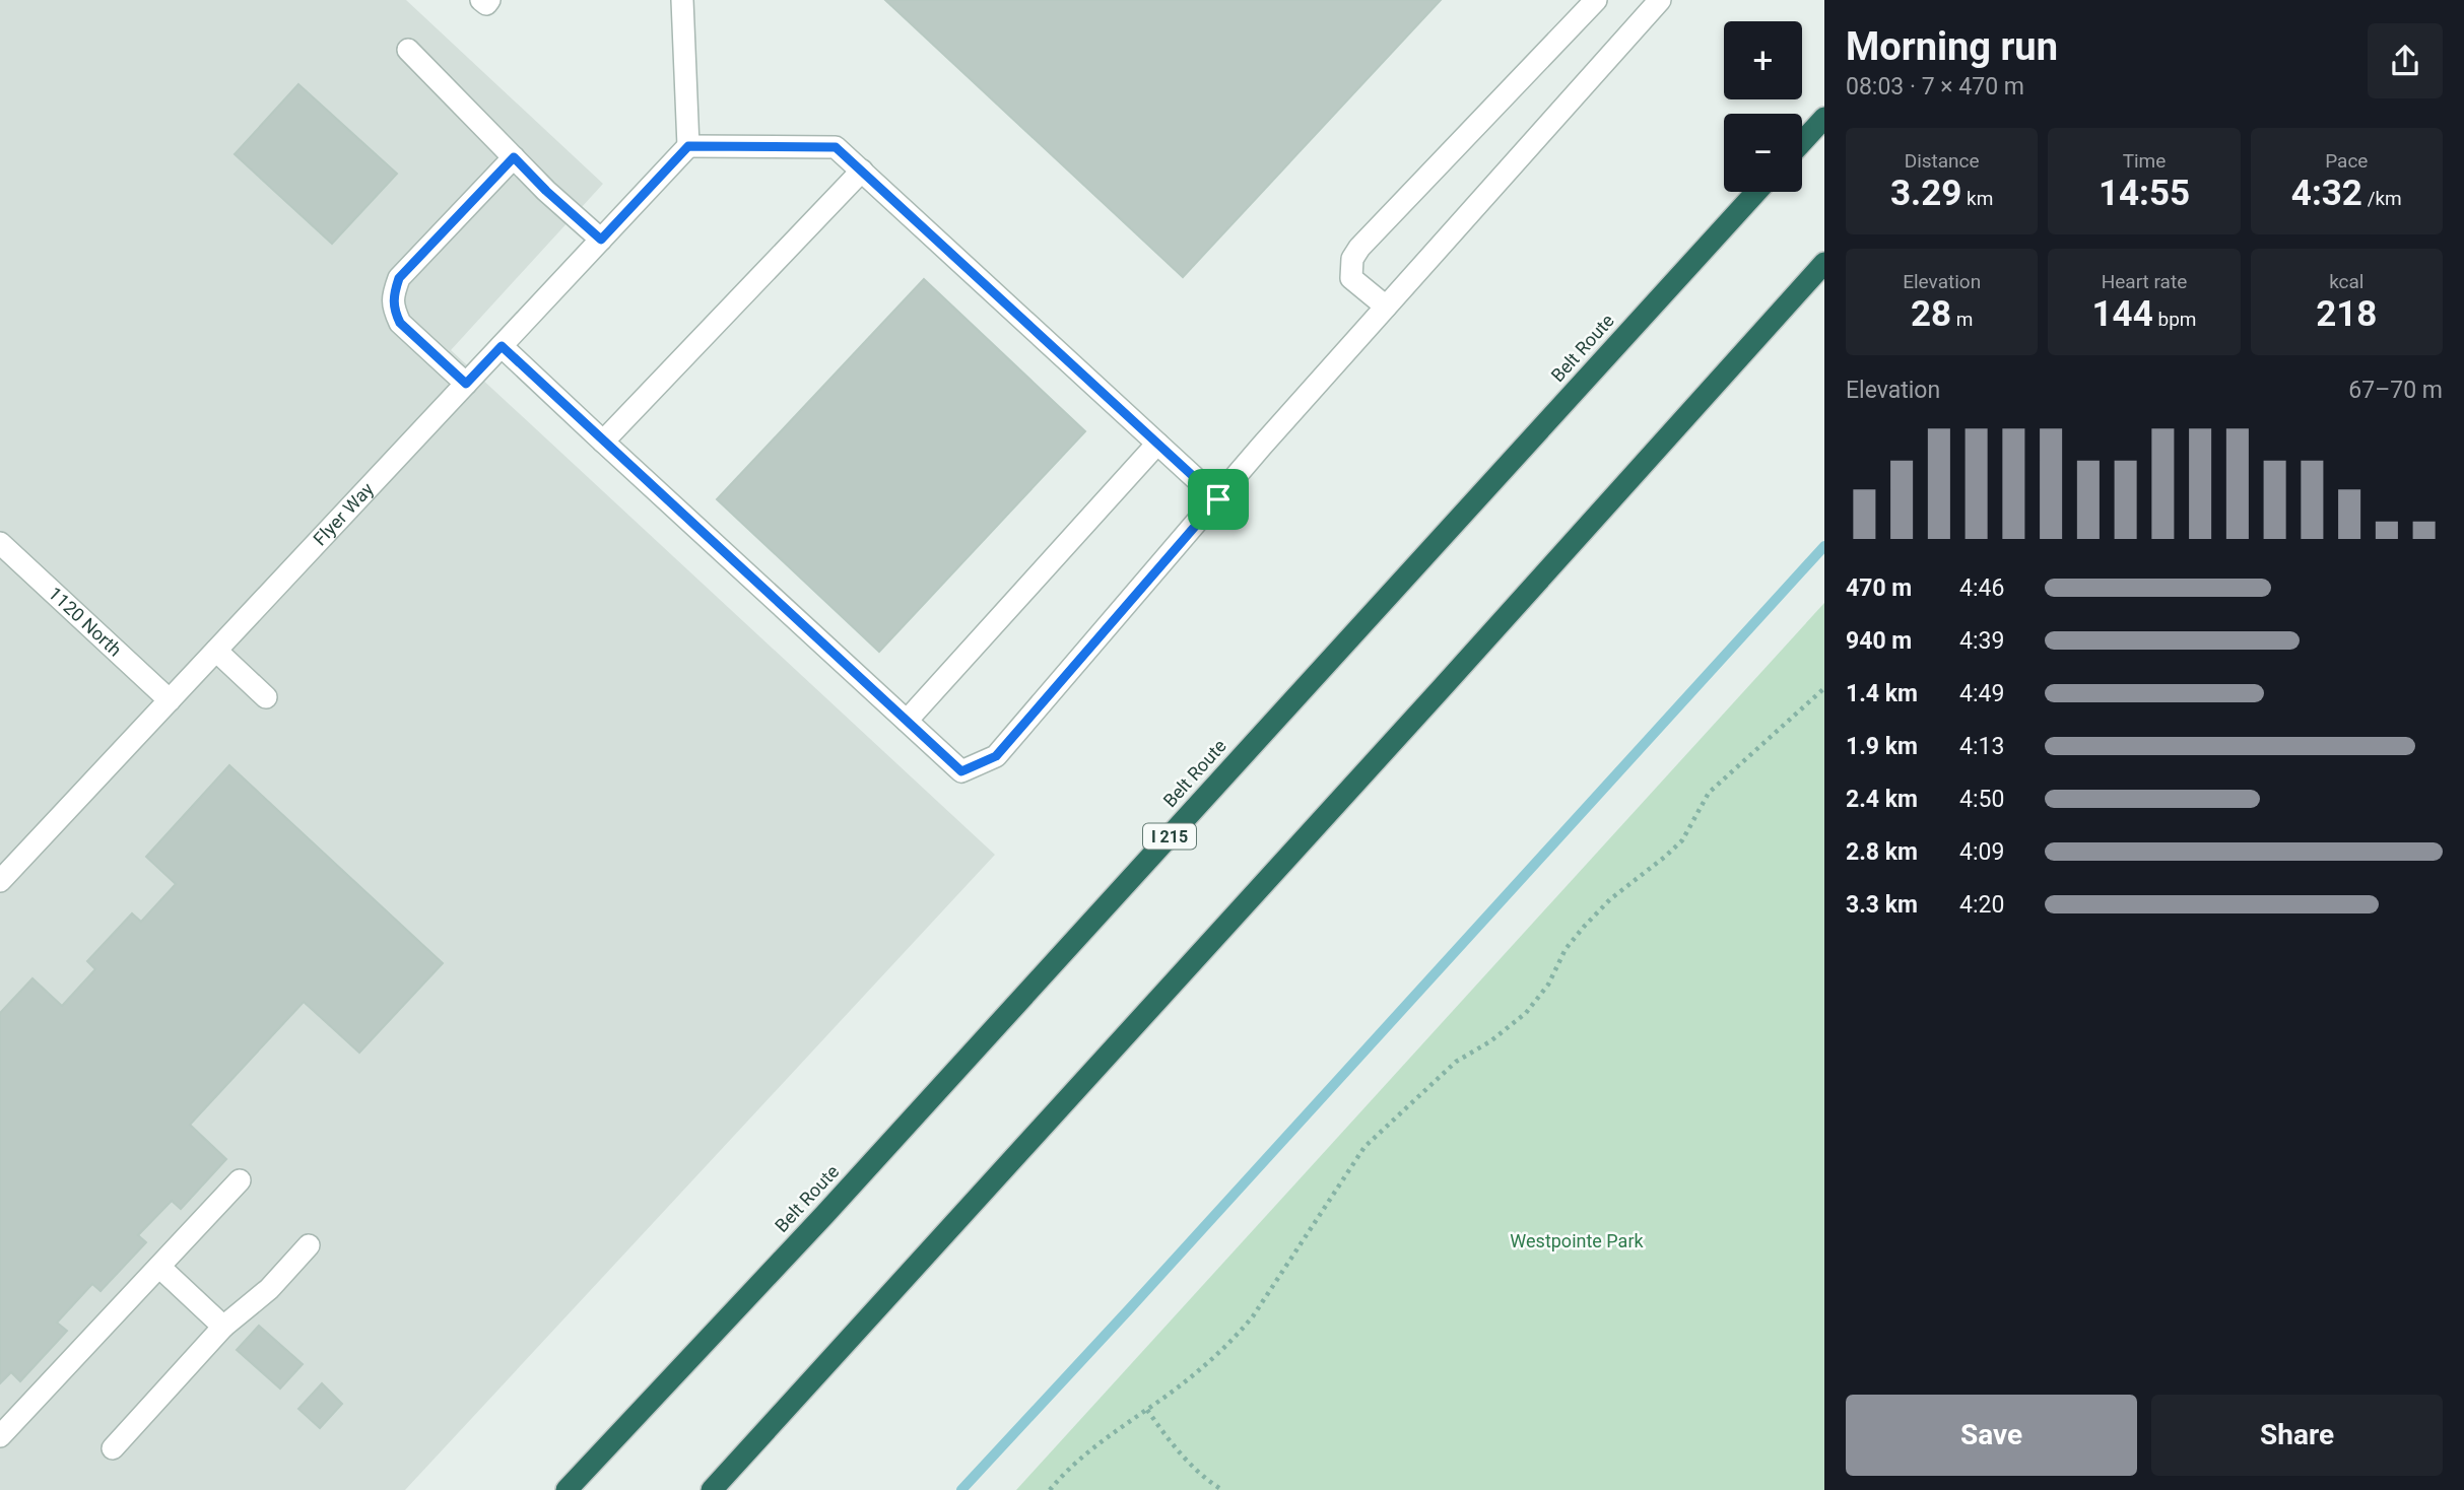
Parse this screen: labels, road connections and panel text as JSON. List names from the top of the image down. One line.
{"streets":{"highway":["Belt Route","I 215"],"street":["Flyer Way","1120 North"]},"crossings":[["Flyer Way","1120 North"]],"parks":["Westpointe Park"],"page":{"heading":["Morning run","08:03 · 7 × 470 m"],"map_buttons":["+","−"],"stats":[["Distance","3.29 km"],["Time","14:55"],["Pace","4:32 /km"],["Elevation","28 m"],["Heart rate","144 bpm"],["kcal","218"]],"chart":["Elevation","67–70 m"],"list":[{"name":"470 m","note":"4:46"},{"name":"940 m","note":"4:39"},{"name":"1.4 km","note":"4:49"},{"name":"1.9 km","note":"4:13"},{"name":"2.4 km","note":"4:50"},{"name":"2.8 km","note":"4:09"},{"name":"3.3 km","note":"4:20"}],"buttons":["Save","Share"]}}
